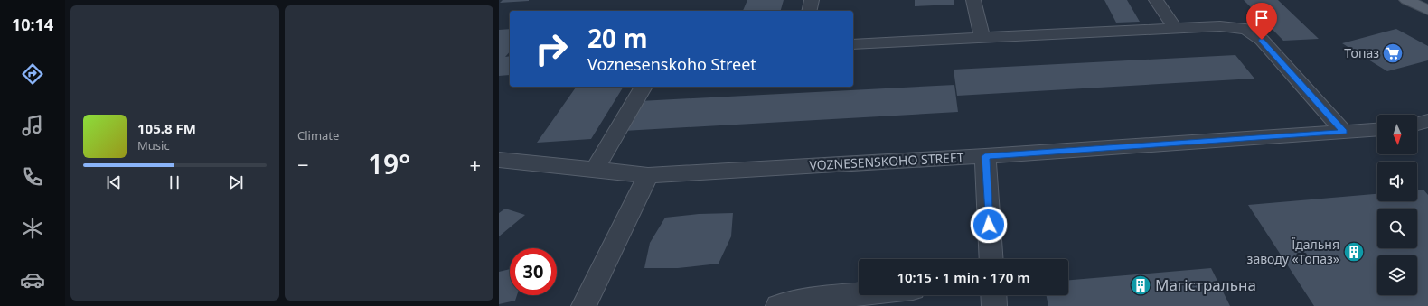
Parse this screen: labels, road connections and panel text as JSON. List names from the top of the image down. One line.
{"streets":{"street":["VOZNESENSKOHO STREET"]},"places":{"supermarket":["Топаз"],"building":["Їдальня заводу «Топаз»","Магістральна"]},"north":"bottom","page":{"tabs":"10:14","tile":"Climate","turn":["20 m","Voznesenskoho Street"],"song":["105.8 FM","Music"],"heat":["−","19°","+"],"limit":"30","trip":"10:15 · 1 min · 170 m"}}
